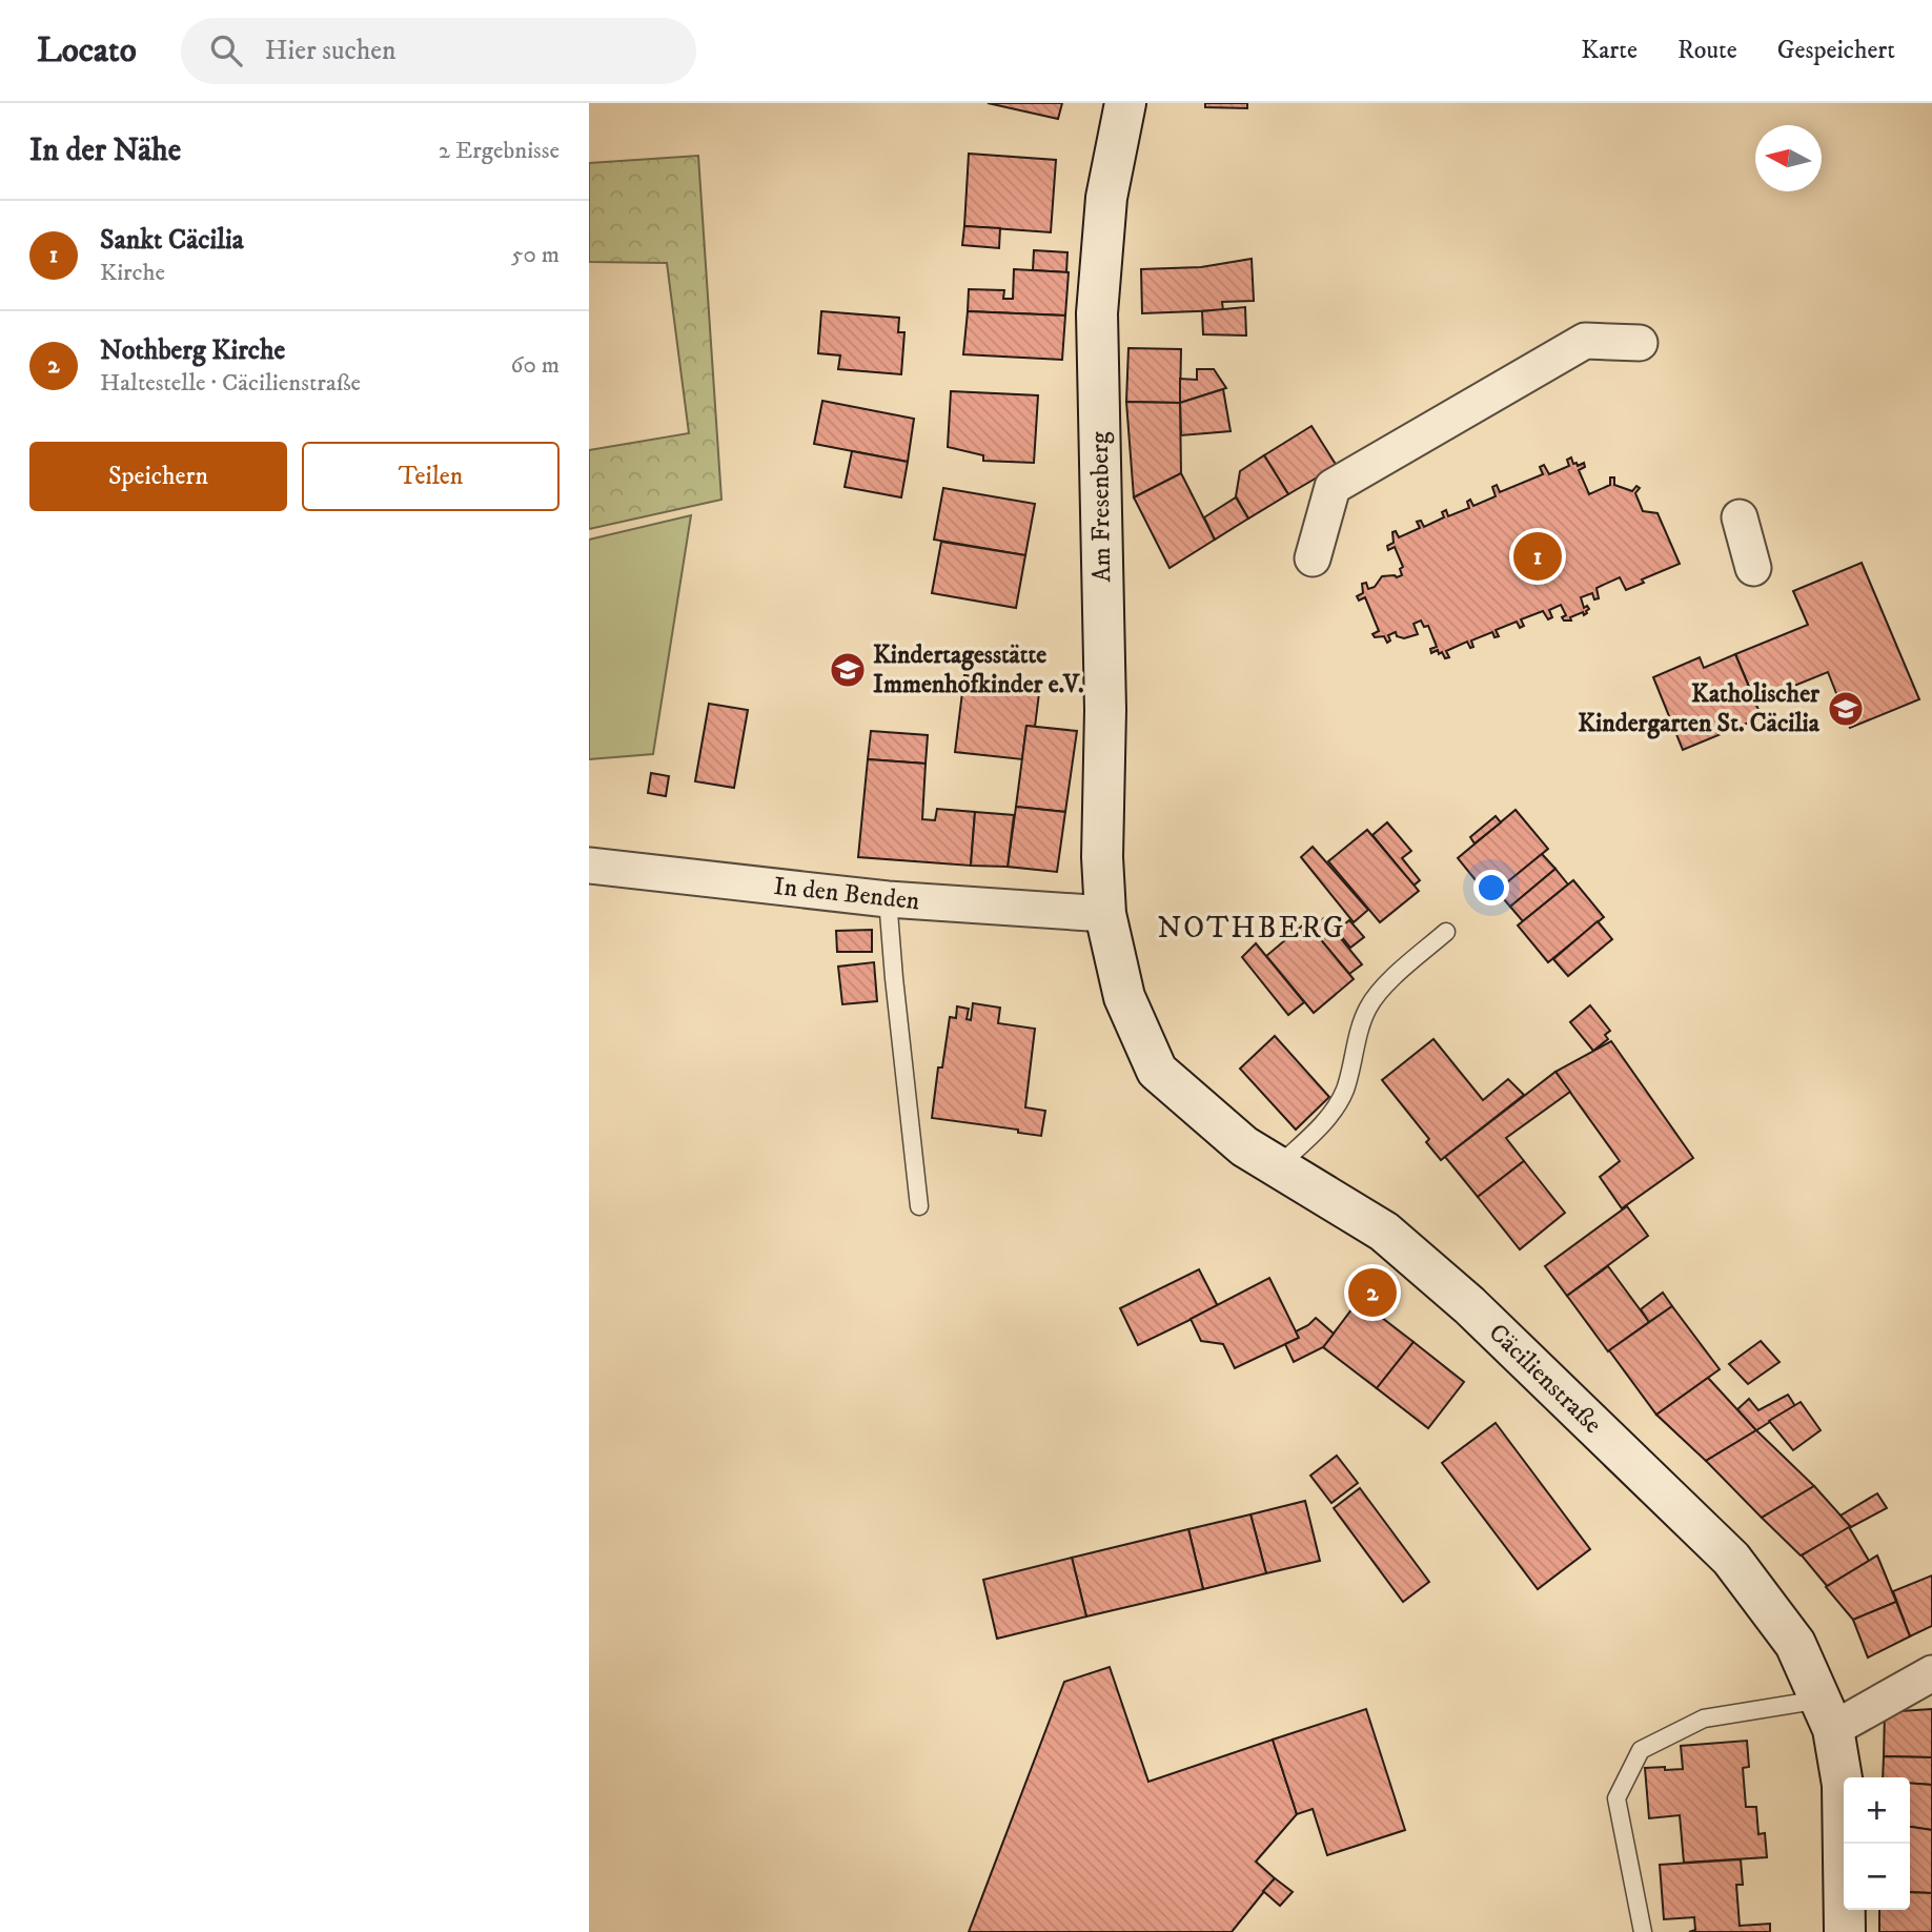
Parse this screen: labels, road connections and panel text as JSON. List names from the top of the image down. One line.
{"streets":{"street":["Am Fresenberg","In den Benden","Cäcilienstraße"]},"crossings":[["Am Fresenberg","In den Benden"],["Am Fresenberg","Cäcilienstraße"],["In den Benden","Cäcilienstraße"]],"districts":["NOTHBERG"],"places":{"school or university":["Kindertagesstätte Immenhofkinder e.V.","Katholischer Kindergarten St. Cäcilia"]},"north":"left","page":{"header":"Locato","search":"Hier suchen","nav":["Karte","Route","Gespeichert"],"heading":["In der Nähe","2 Ergebnisse"],"list":[{"mark":"1","name":"Sankt Cäcilia","note":"Kirche","value":"50 m"},{"mark":"2","name":"Nothberg Kirche","note":"Haltestelle · Cäcilienstraße","value":"60 m"}],"buttons":["Speichern","Teilen"],"pins":["1","2"],"map_buttons":["+","−"]}}
